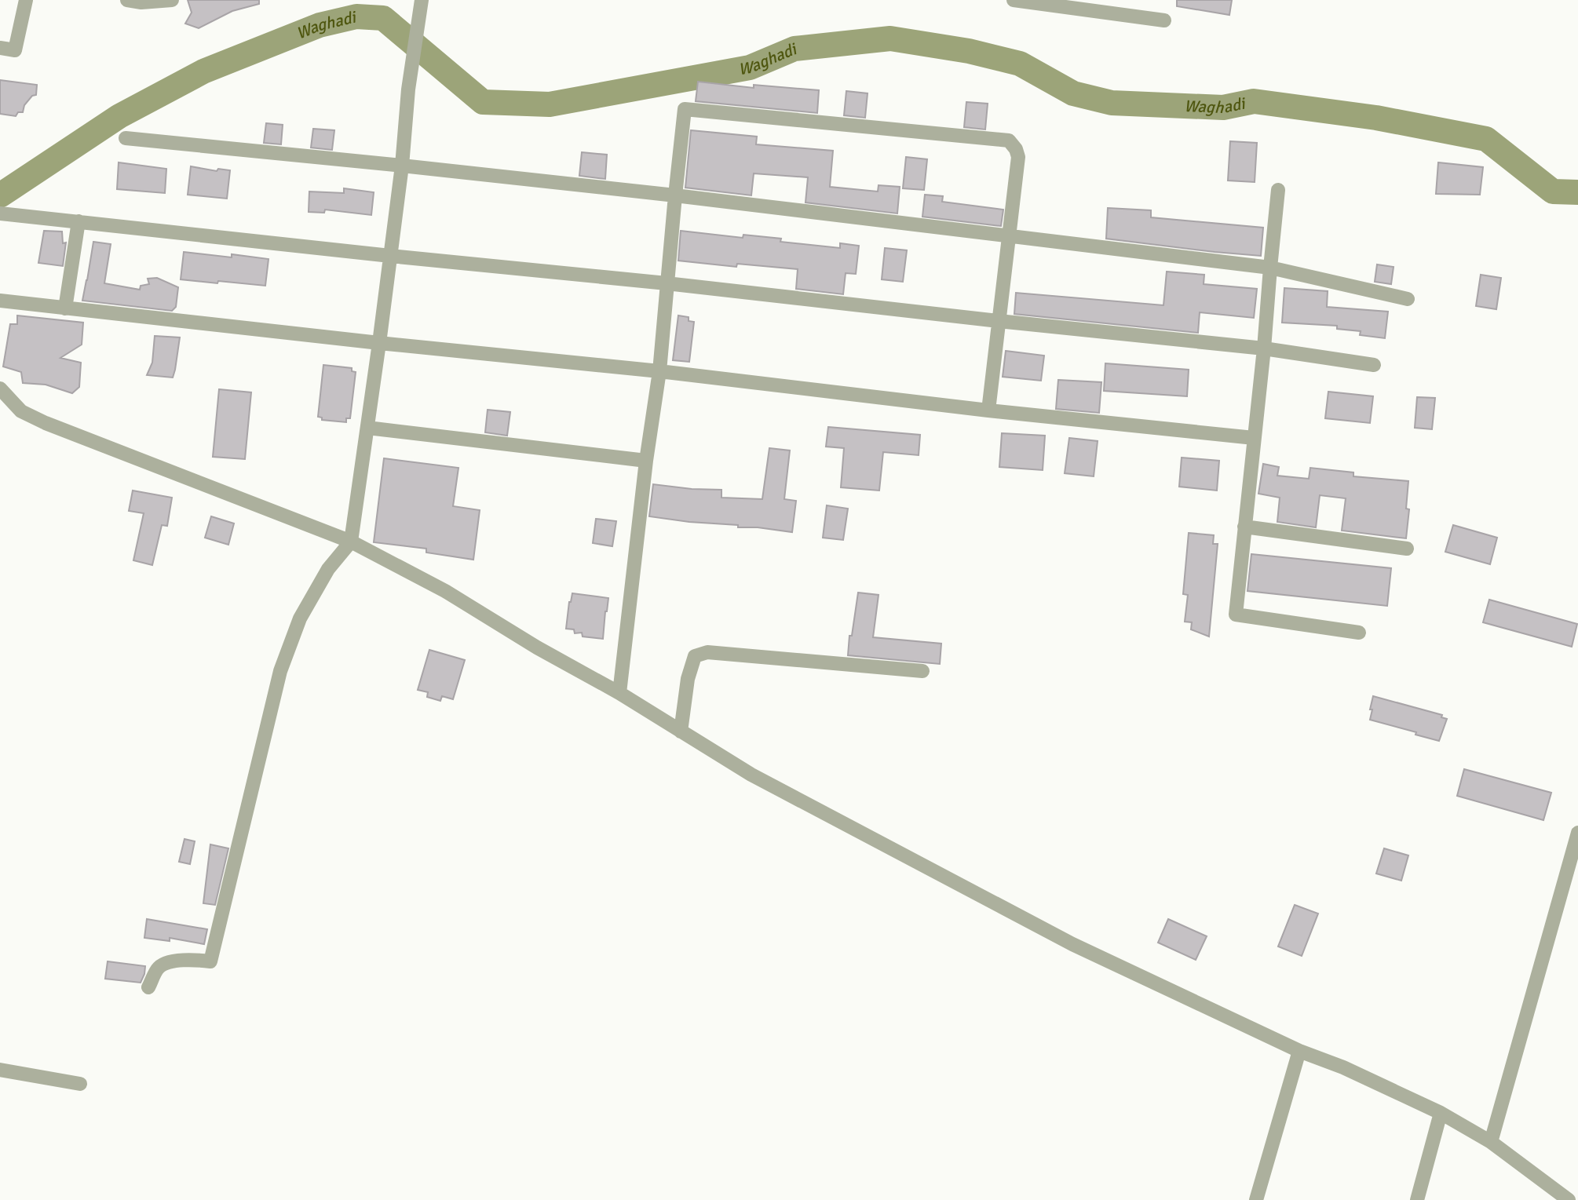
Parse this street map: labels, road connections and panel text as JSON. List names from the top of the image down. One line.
{"water":["Waghadi"]}
